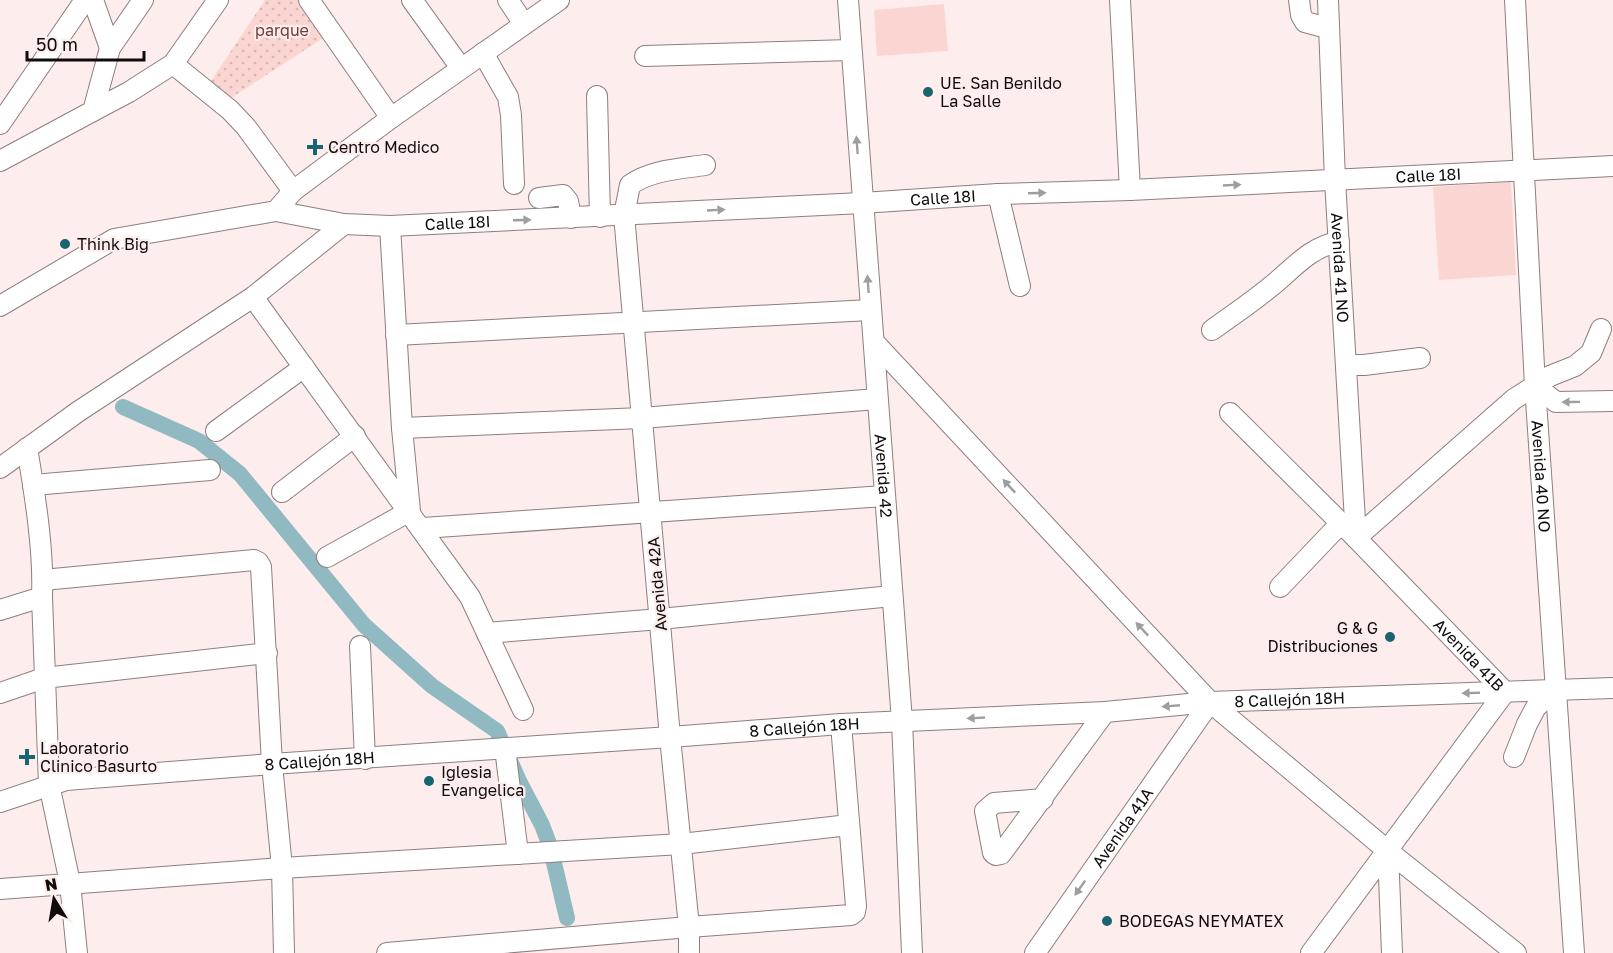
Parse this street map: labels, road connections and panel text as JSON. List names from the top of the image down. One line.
{"streets":{"street":["Calle 18I","Avenida 41 NO","Avenida 42","Avenida 40 NO","Avenida 42A","Avenida 41B","8 Callejón 18H","Avenida 41A"]},"crossings":[["Calle 18I","Avenida 41 NO"],["Calle 18I","Avenida 42"],["Calle 18I","Avenida 40 NO"],["Calle 18I","Avenida 42A"],["Avenida 41 NO","Avenida 41B"],["Avenida 42","8 Callejón 18H"],["Avenida 40 NO","8 Callejón 18H"],["Avenida 42A","8 Callejón 18H"],["Avenida 41B","8 Callejón 18H"],["8 Callejón 18H","Avenida 41A"]],"one_way":["8 Callejón 18H"],"parks":["parque"],"places":{"other":["UE. San Benildo La Salle","Think Big","G & G Distribuciones","Iglesia Evangelica","BODEGAS NEYMATEX"],"health":["Centro Medico","Laboratorio Clinico Basurto"]},"scale_bar":"50 m","north":"top"}
